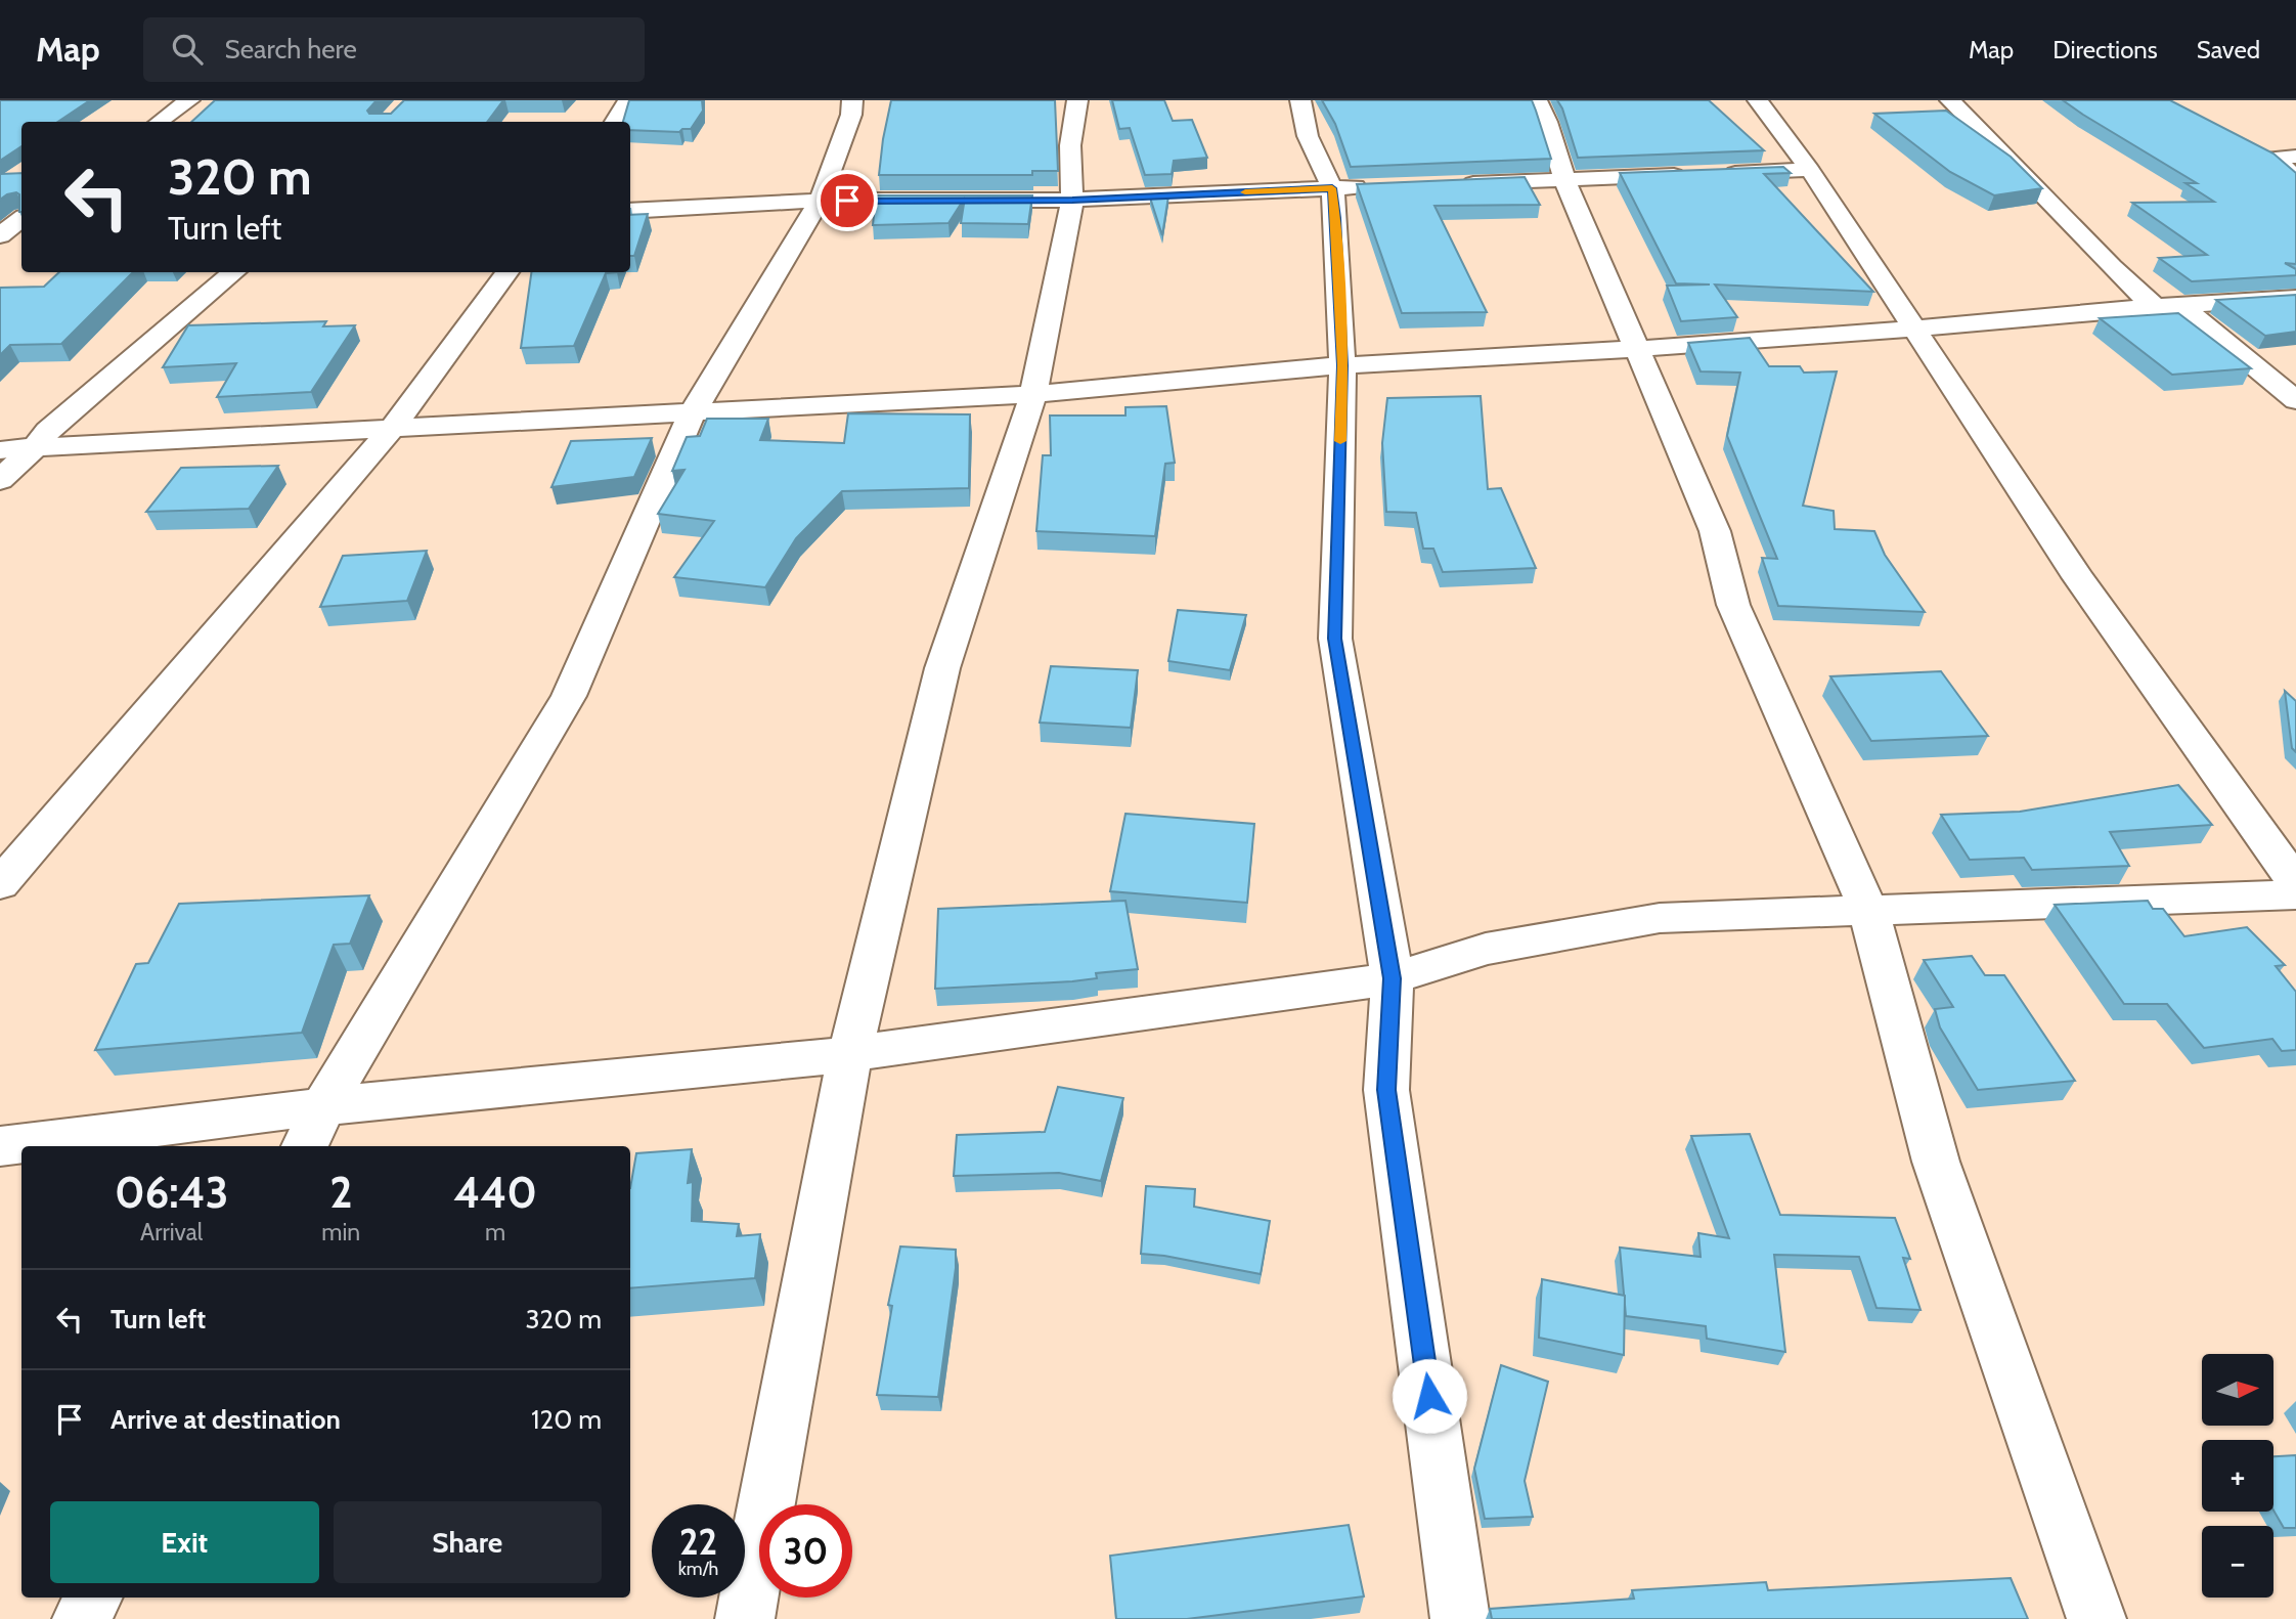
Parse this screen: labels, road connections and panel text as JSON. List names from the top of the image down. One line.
{"north":"right","page":{"header":"Map","search":"Search here","nav":["Map","Directions","Saved"],"turn":["320 m","Turn left"],"eta":["06:43","Arrival","2","min","440","m"],"list":[{"name":"Turn left","value":"320 m"},{"name":"Arrive at destination","value":"120 m"}],"map_buttons":["+","−"],"buttons":["Exit","Share"],"speed":"22 km/h","limit":"30"}}
